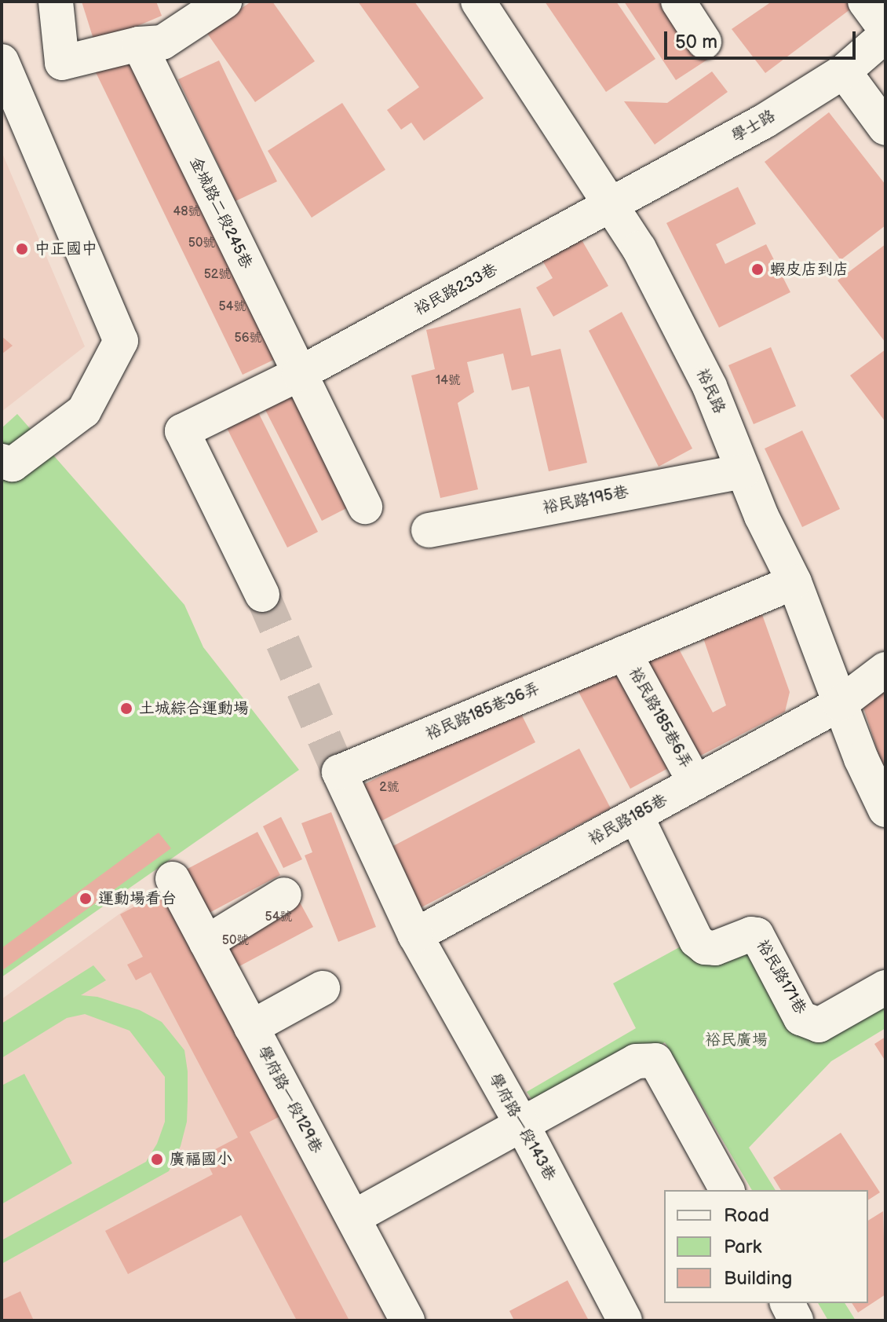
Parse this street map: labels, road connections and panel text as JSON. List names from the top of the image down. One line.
{"streets":{"street":["學士路","金城路二段245巷","裕民路233巷","裕民路","裕民路195巷","裕民路185巷36弄","裕民路185巷6弄","裕民路185巷","裕民路171巷","學府路一段129巷","學府路一段143巷"]},"crossings":[["學士路","裕民路233巷"],["學士路","裕民路"],["金城路二段245巷","裕民路233巷"],["裕民路233巷","裕民路"],["裕民路","裕民路195巷"],["裕民路","裕民路185巷36弄"],["裕民路","裕民路185巷"],["裕民路185巷36弄","裕民路185巷6弄"],["裕民路185巷36弄","裕民路185巷"],["裕民路185巷36弄","學府路一段143巷"],["裕民路185巷6弄","裕民路185巷"],["裕民路185巷","裕民路171巷"],["裕民路185巷","學府路一段143巷"]],"parks":["裕民廣場"],"places":["中正國中","蝦皮店到店","土城綜合運動場","運動場看台","廣福國小"],"house_numbers":["48號","50號","52號","54號","56號","14號","2號","54號","50號"],"legend":["Road","Park","Building"],"scale_bar":"50 m"}
